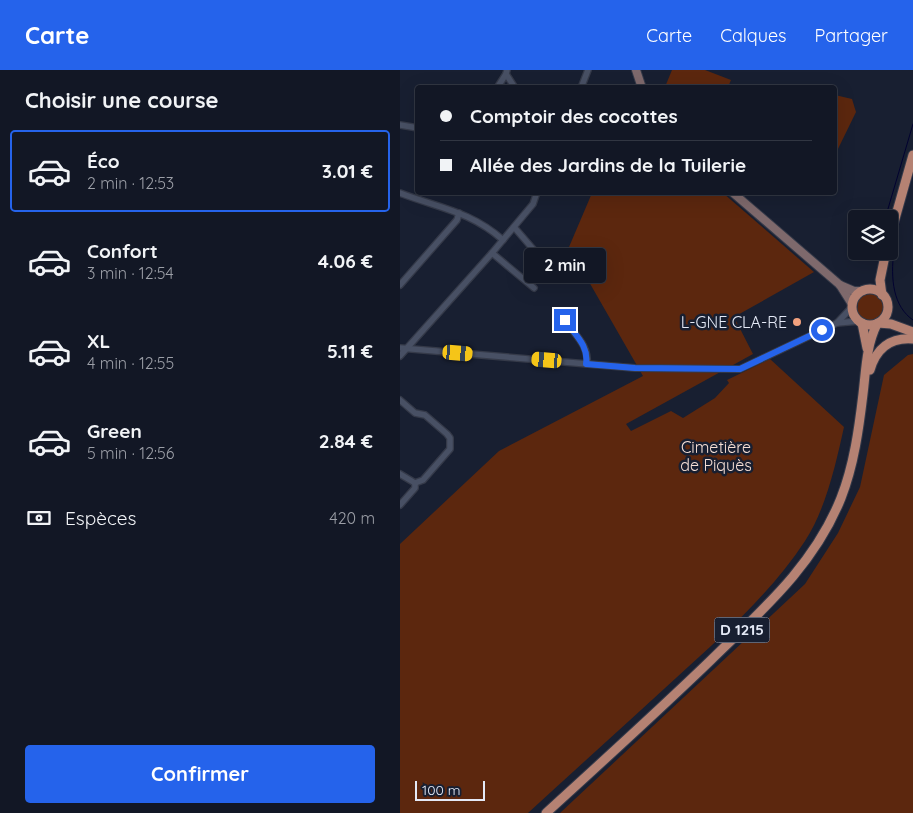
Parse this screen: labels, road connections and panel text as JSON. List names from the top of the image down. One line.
{"streets":{"main road":["D 1215"]},"parks":["Cimetière de Piquès"],"places":["L-GNE CLA-RE"],"scale_bar":"100 m","page":{"header":"Carte","nav":["Carte","Calques","Partager"],"heading":"Choisir une course","banner":["Comptoir des cocottes","Allée des Jardins de la Tuilerie"],"list":[{"name":"Éco","note":"2 min · 12:53","value":"3.01 €"},{"name":"Confort","note":"3 min · 12:54","value":"4.06 €"},{"name":"XL","note":"4 min · 12:55","value":"5.11 €"},{"name":"Green","note":"5 min · 12:56","value":"2.84 €"}],"bubble":"2 min","pay":["Espèces","420 m"],"buttons":"Confirmer","scale":"100 m"}}
